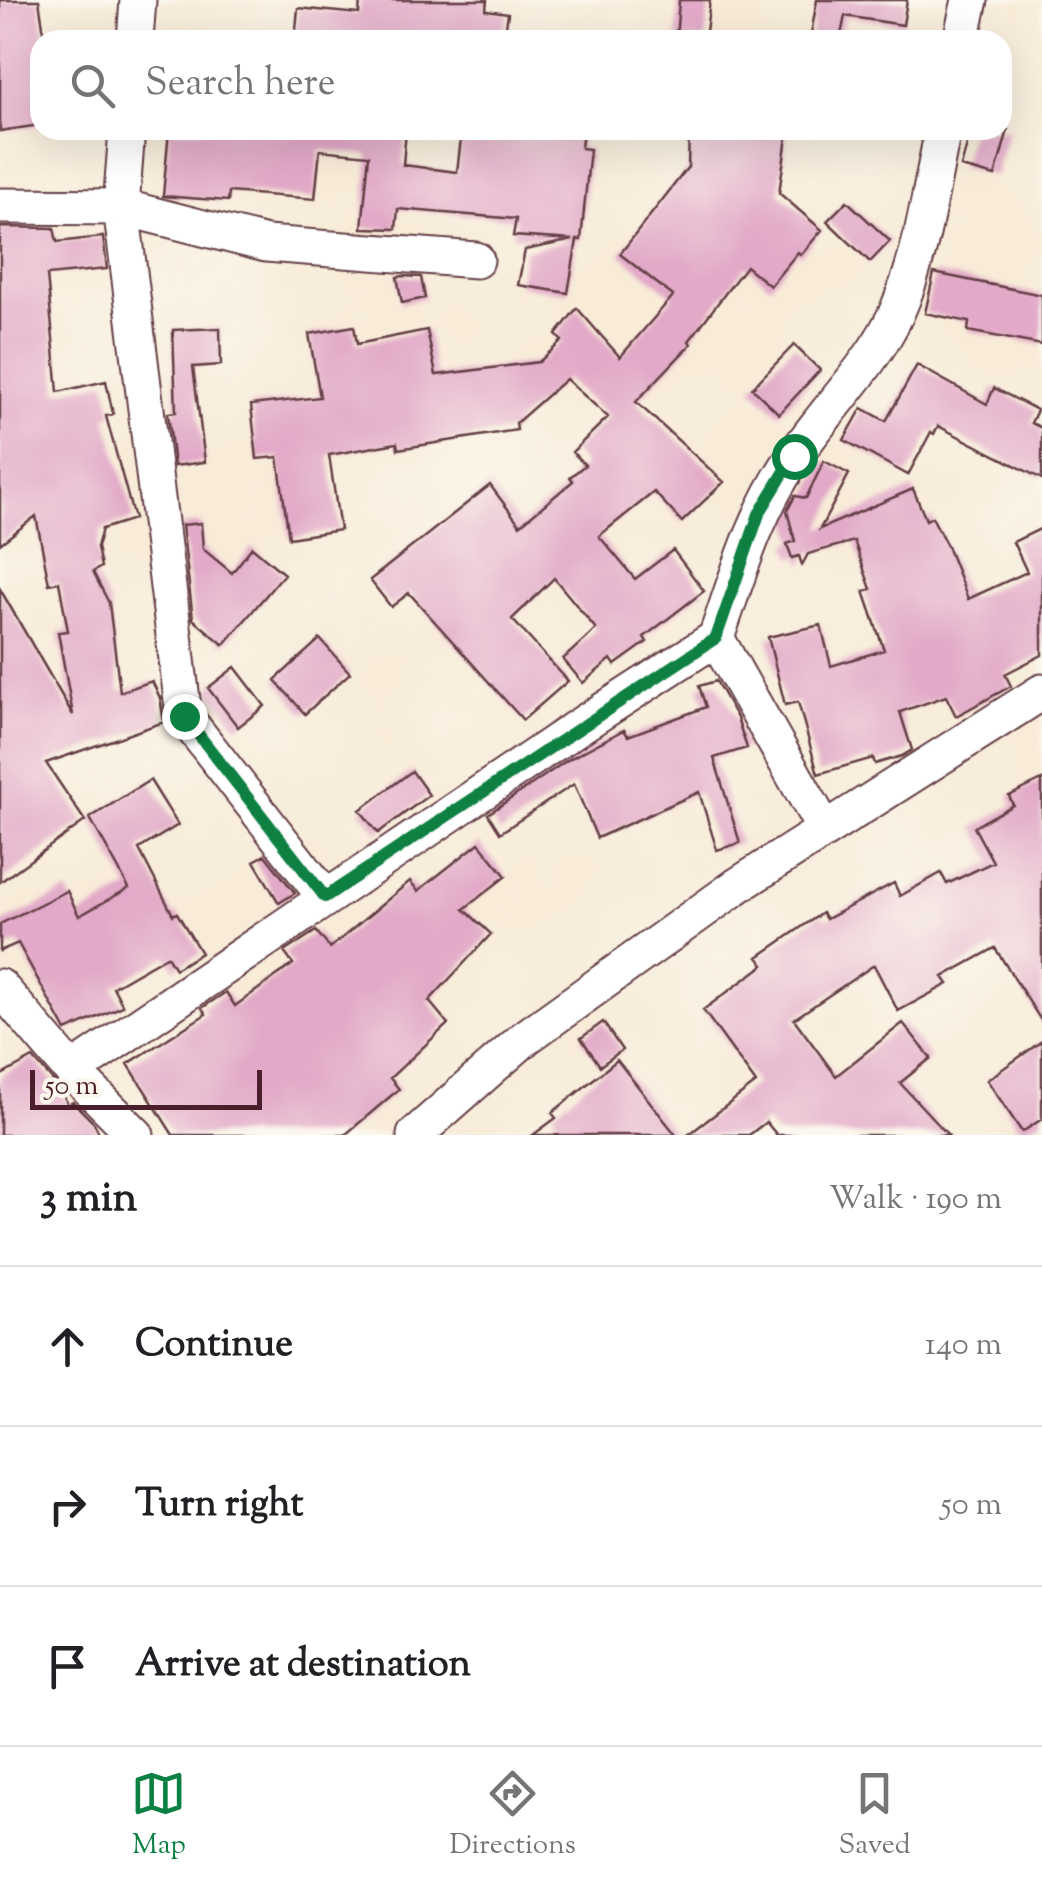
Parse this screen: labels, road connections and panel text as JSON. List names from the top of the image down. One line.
{"scale_bar":"50 m","page":{"search":"Search here","scale":"50 m","heading":["3 min","Walk · 190 m"],"list":[["Continue","140 m"],["Turn right","50 m"],"Arrive at destination"],"nav":["Map","Directions","Saved"]}}
